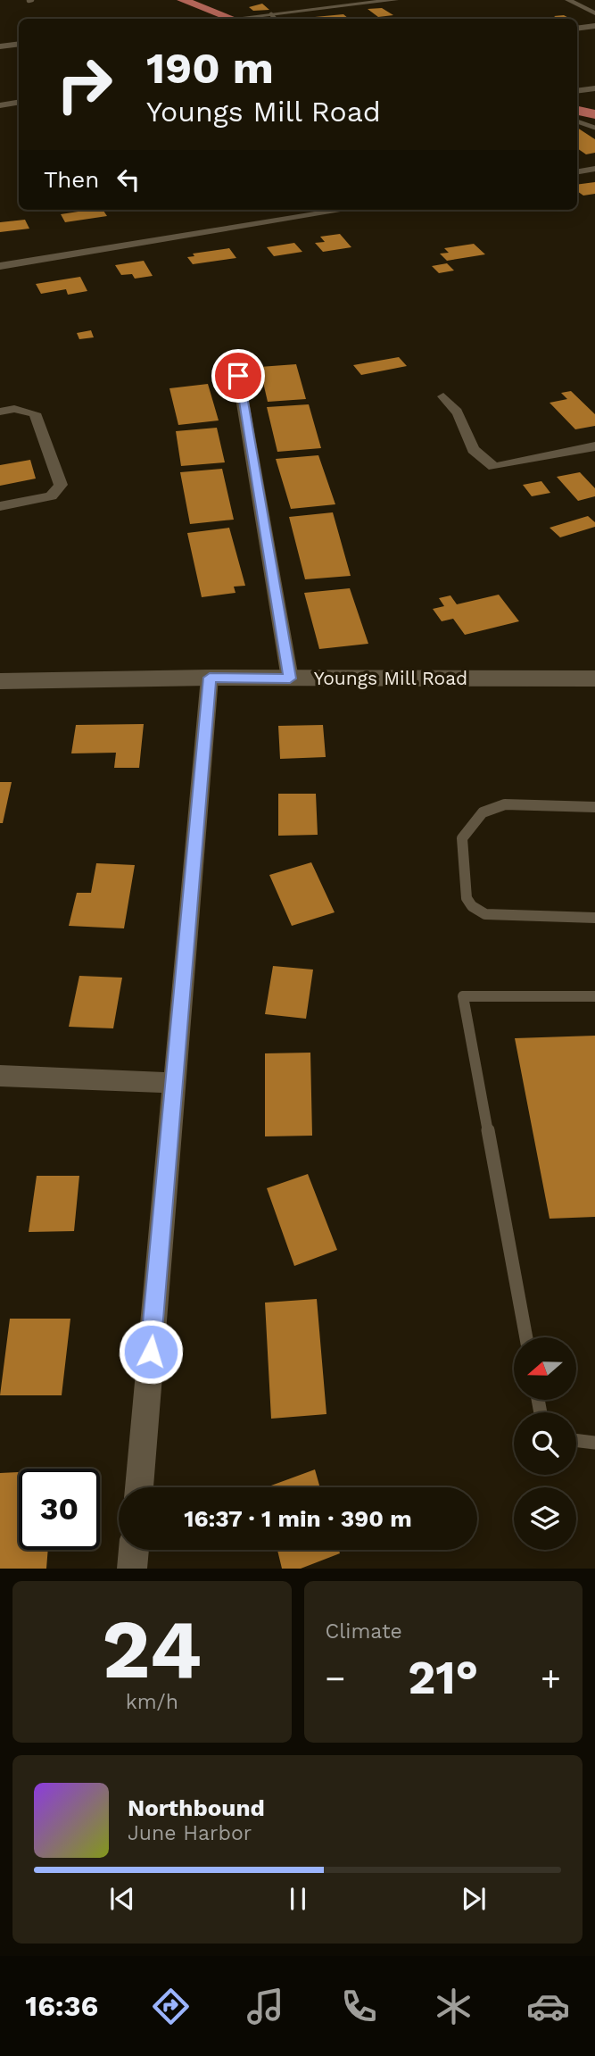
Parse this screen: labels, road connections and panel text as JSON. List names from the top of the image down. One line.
{"streets":{"street":["Youngs Mill Road"]},"north":"left","page":{"turn":["190 m","Youngs Mill Road"],"then":"Then","limit":"30","trip":"16:37 · 1 min · 390 m","tile":[["24","km/h"],"Climate"],"heat":["−","21°","+"],"song":["Northbound","June Harbor"],"tabs":"16:36"}}
